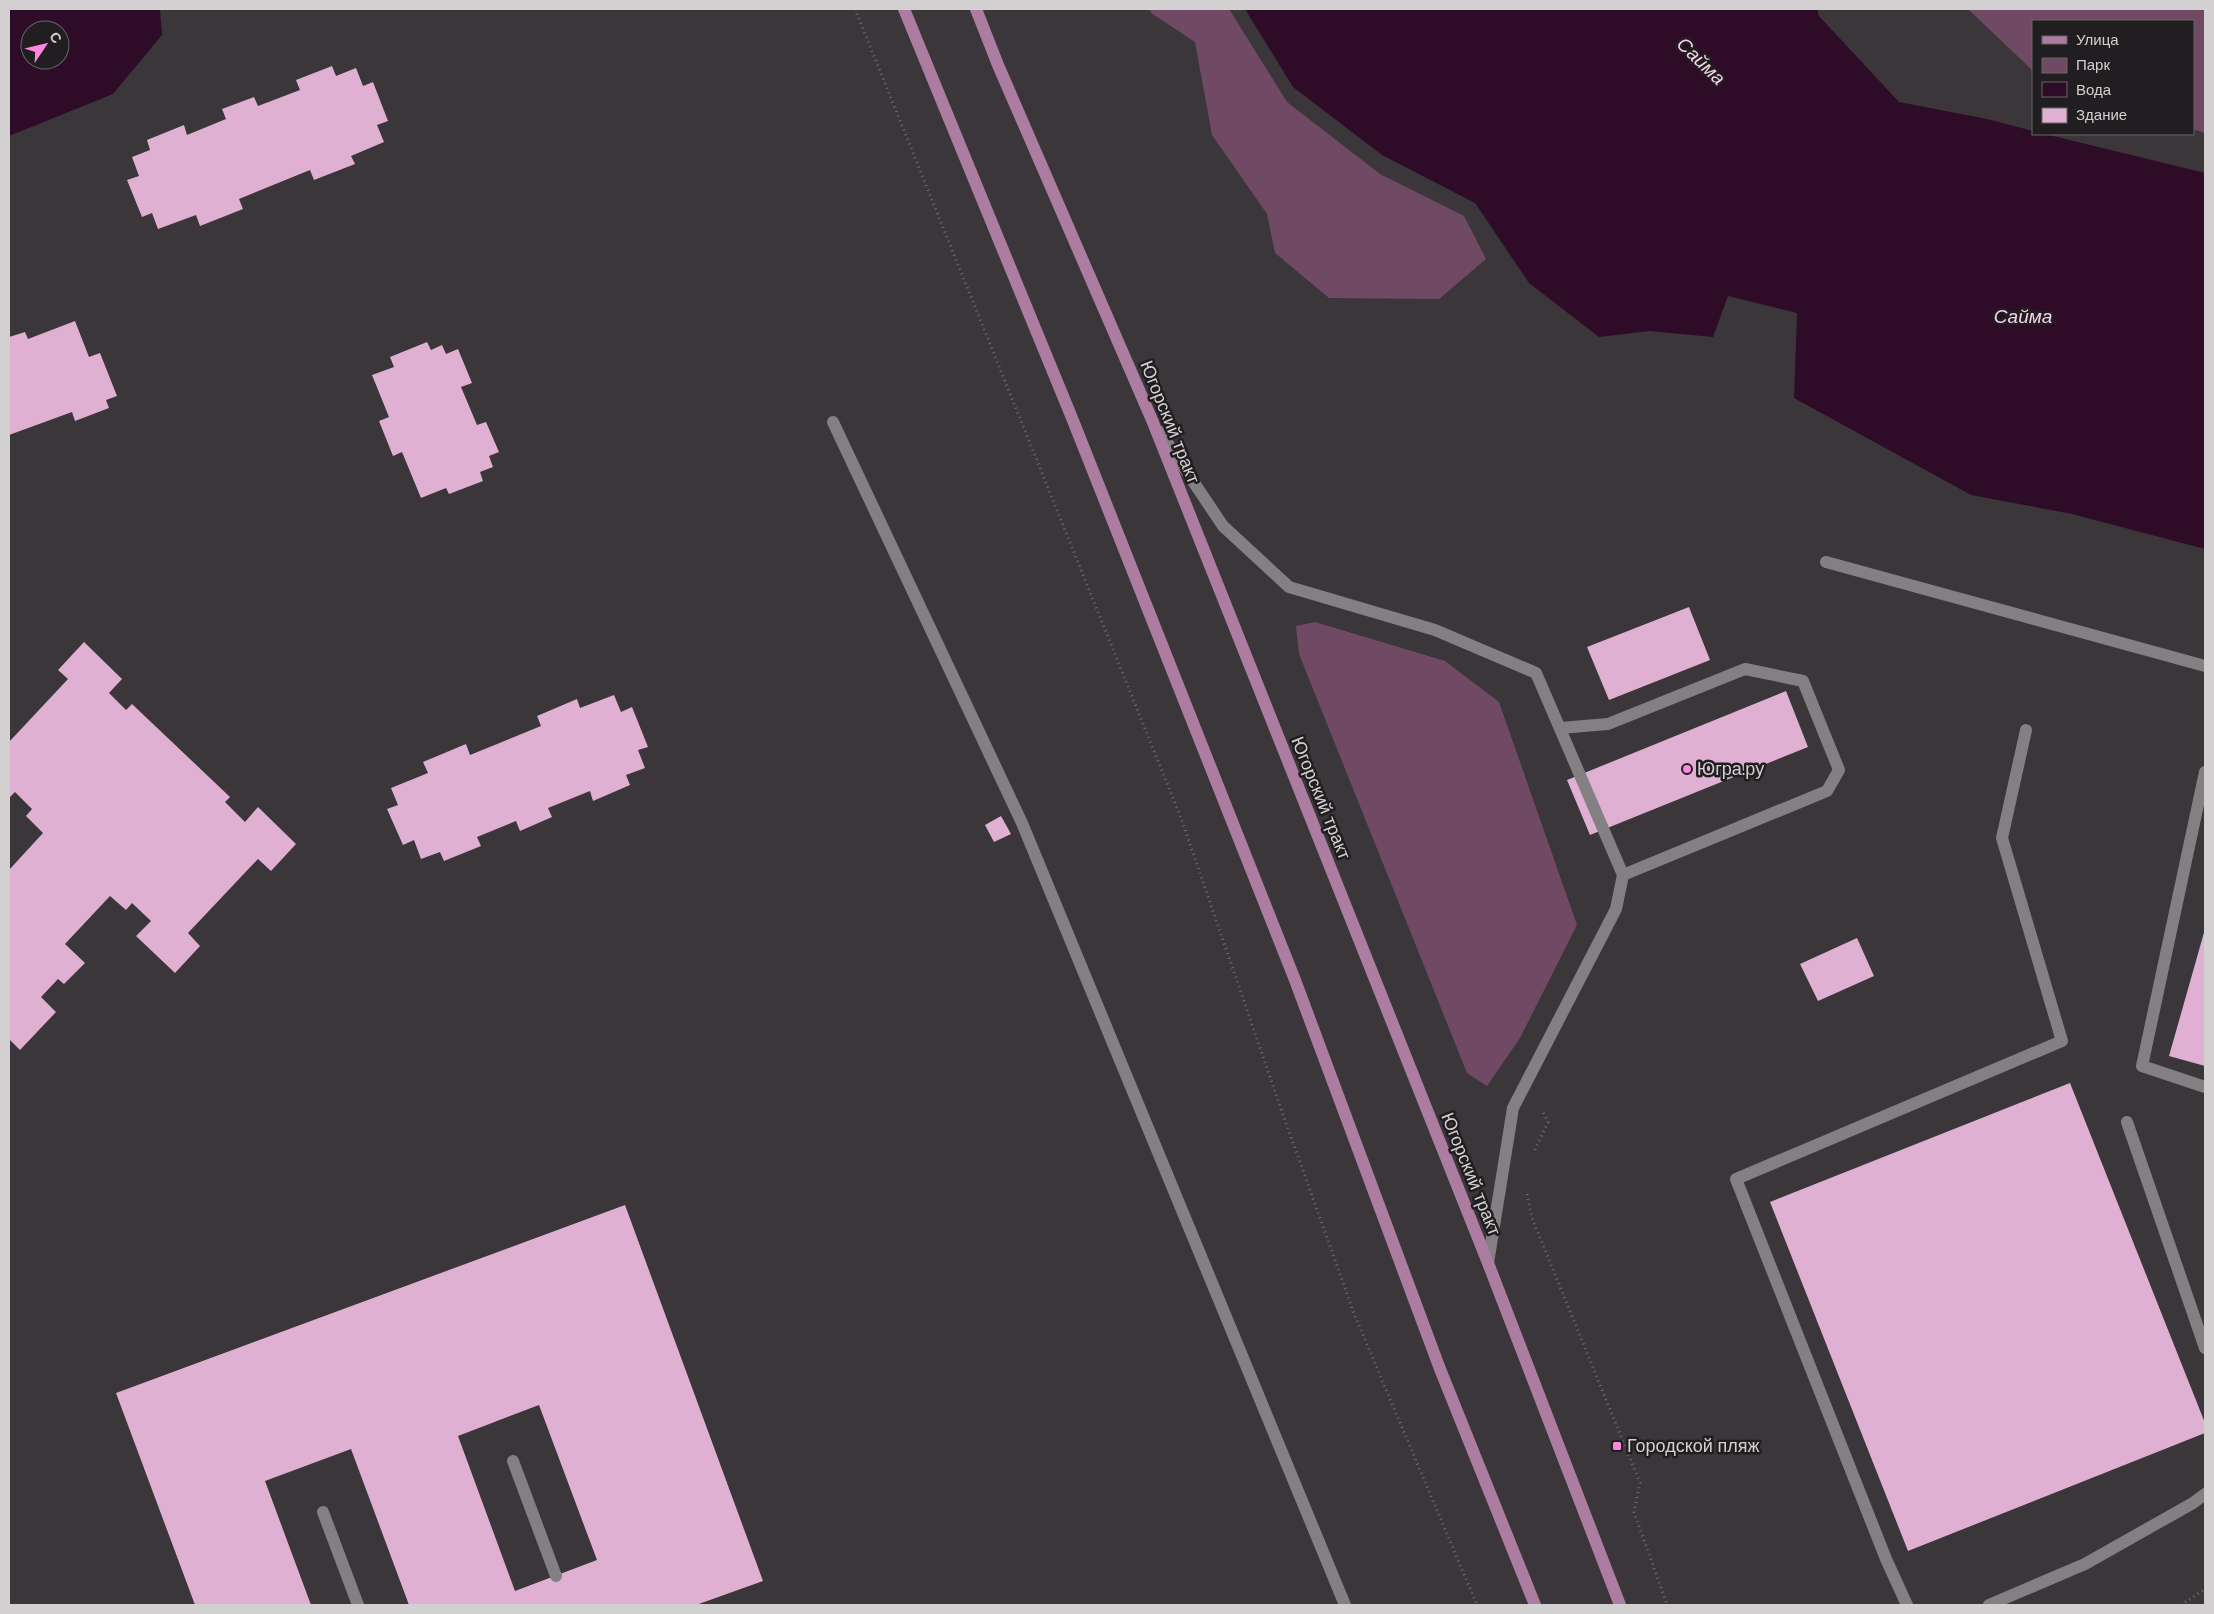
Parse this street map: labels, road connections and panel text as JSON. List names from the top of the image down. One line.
{"streets":{"main road":["Югорский тракт"]},"water":["Сайма"],"places":{"other":["Югра.ру"],"transit":["Городской пляж"]},"legend":["Улица","Парк","Вода","Здание"],"north":"top right"}
